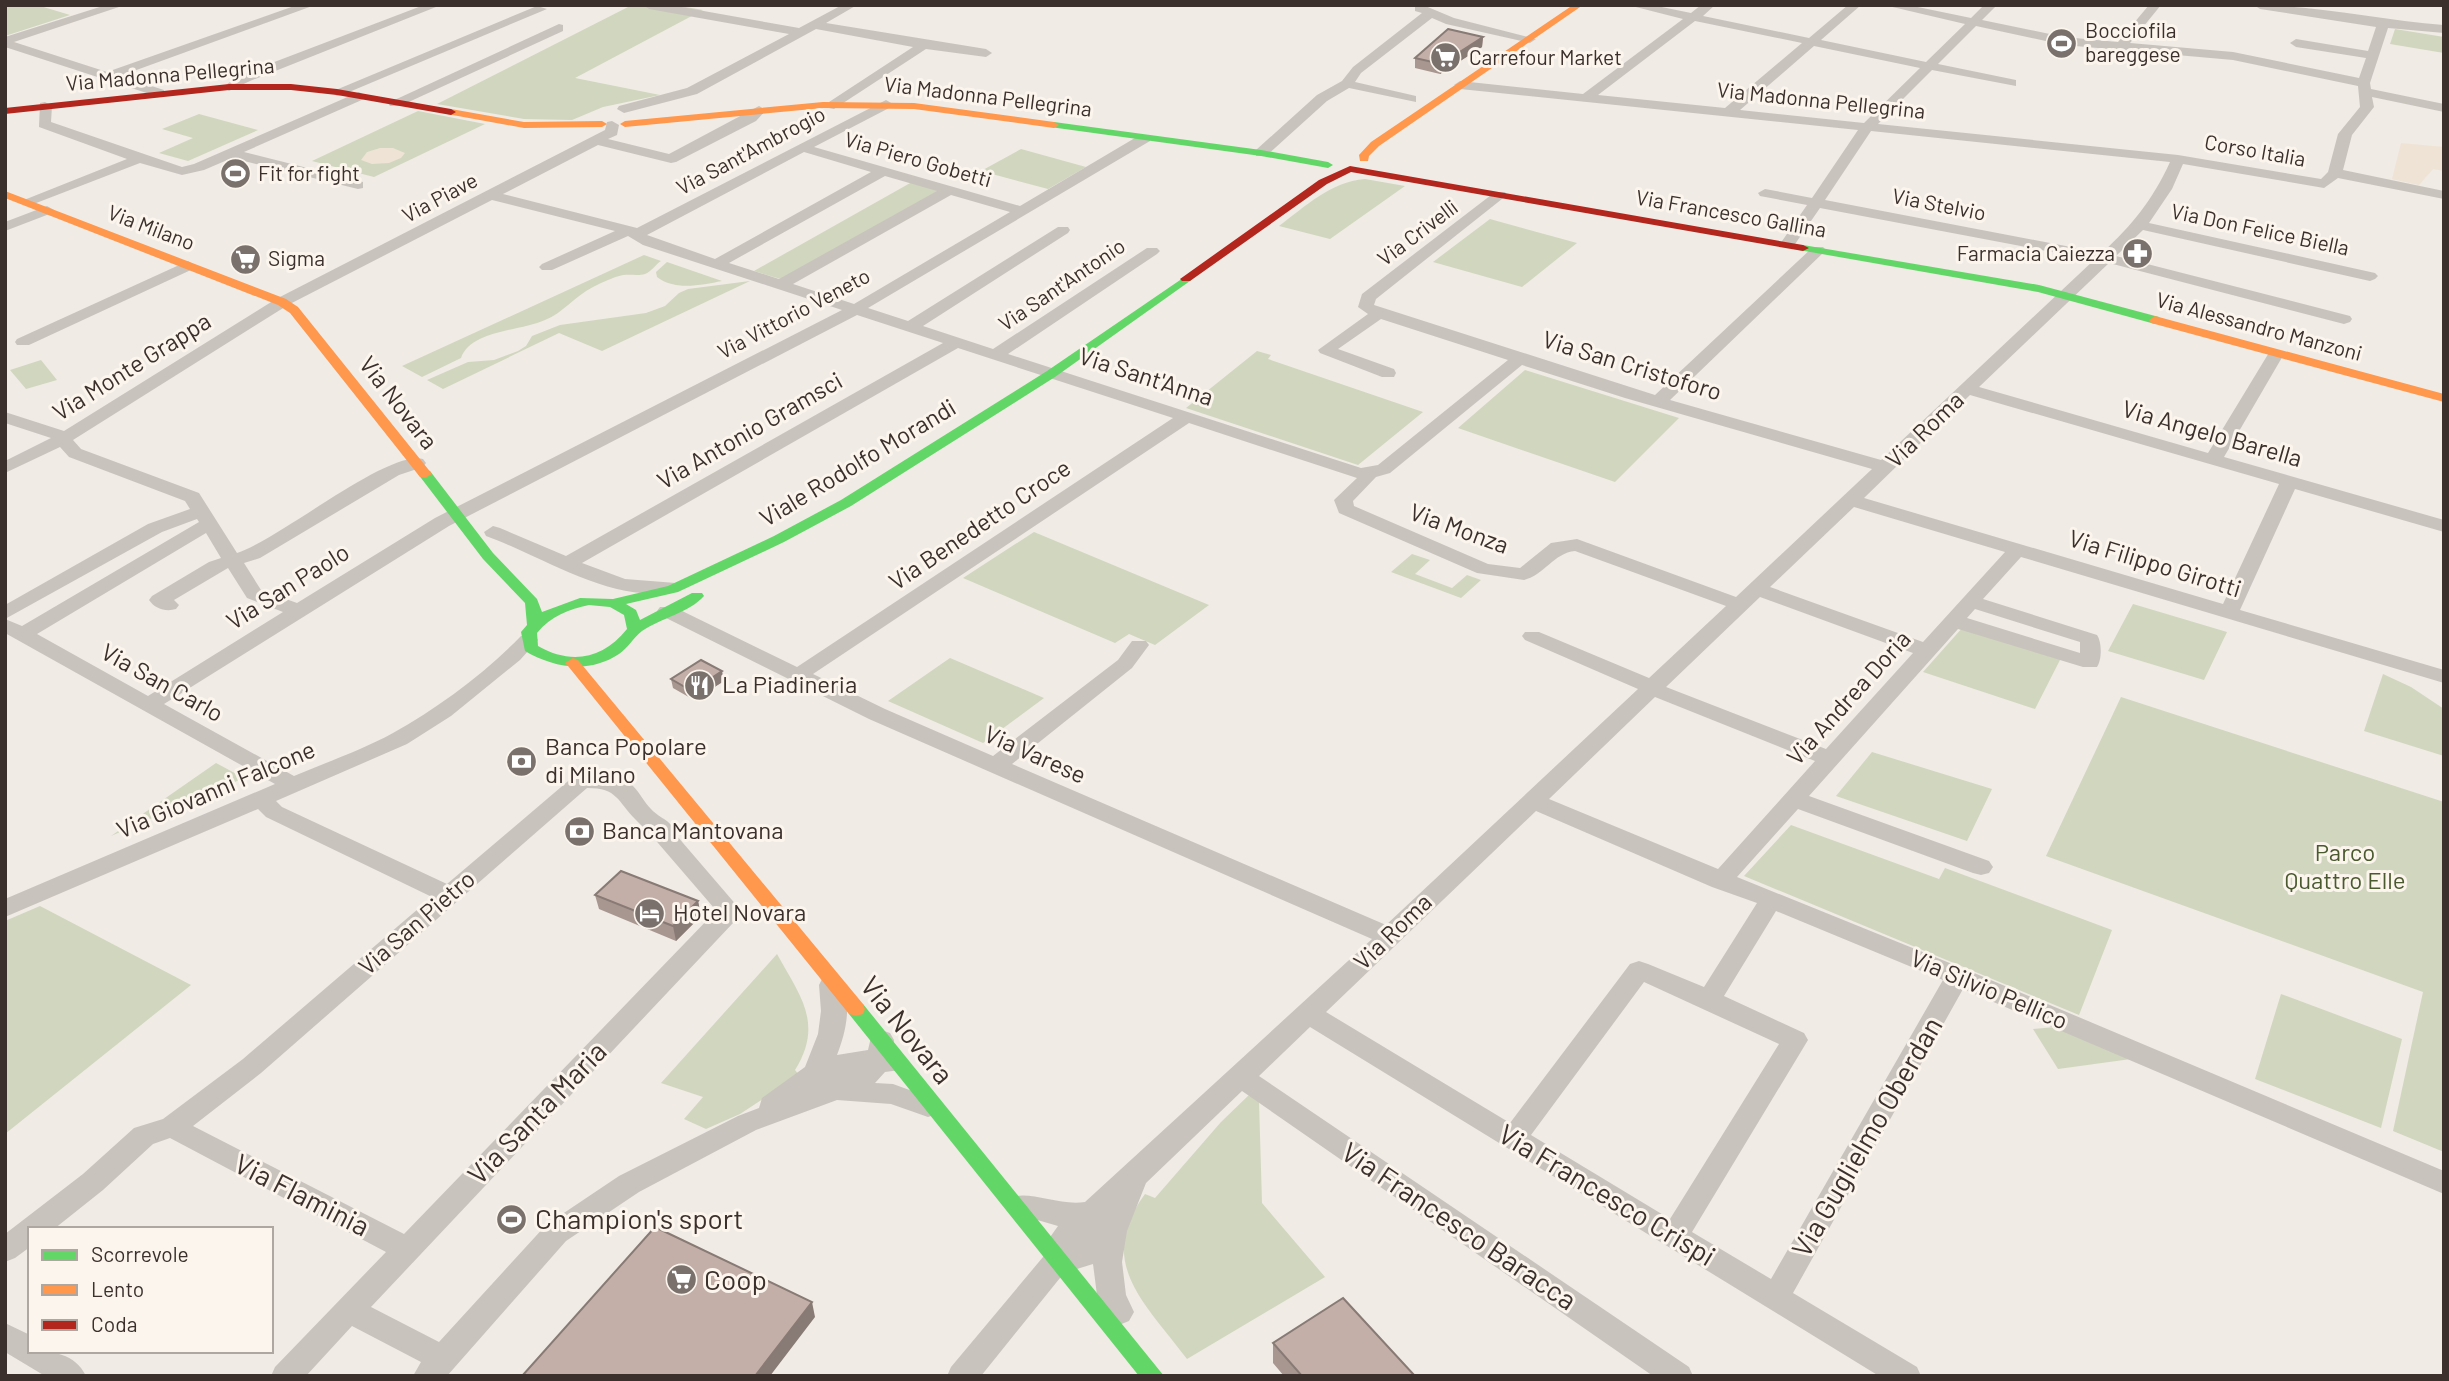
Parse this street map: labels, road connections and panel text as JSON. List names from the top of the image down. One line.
{"streets":{"street":["Via Madonna Pellegrina","Via Sant'Ambrogio","Corso Italia","Via Piero Gobetti","Via Piave","Via Stelvio","Via Francesco Gallina","Via Milano","Via Don Felice Biella","Via Crivelli","Via Sant'Antonio","Via Vittorio Veneto","Via Alessandro Manzoni","Via San Cristoforo","Via Monte Grappa","Via Sant'Anna","Via Novara","Via Roma","Via Antonio Gramsci","Via Angelo Barella","Viale Rodolfo Morandi","Via Benedetto Croce","Via Monza","Via Filippo Girotti","Via San Paolo","Via San Carlo","Via Andrea Doria","Via Varese","Via Giovanni Falcone","Via San Pietro","Via Silvio Pellico","Via Santa Maria","Via Guglielmo Oberdan","Via Flaminia","Via Francesco Crispi","Via Francesco Baracca"]},"crossings":[["Via Madonna Pellegrina","Via Sant'Ambrogio"],["Via Madonna Pellegrina","Corso Italia"],["Via Madonna Pellegrina","Via Piave"],["Via Madonna Pellegrina","Via Francesco Gallina"],["Via Madonna Pellegrina","Via Vittorio Veneto"],["Via Madonna Pellegrina","Via Roma"],["Via Madonna Pellegrina","Viale Rodolfo Morandi"],["Via Sant'Ambrogio","Via Piero Gobetti"],["Via Sant'Ambrogio","Via Sant'Anna"],["Corso Italia","Via Roma"],["Via Piero Gobetti","Via Vittorio Veneto"],["Via Piave","Via Milano"],["Via Piave","Via Monte Grappa"],["Via Piave","Via Sant'Anna"],["Via Piave","Via Novara"],["Via Stelvio","Via Roma"],["Via Francesco Gallina","Via Crivelli"],["Via Francesco Gallina","Via Alessandro Manzoni"],["Via Francesco Gallina","Via Roma"],["Via Francesco Gallina","Viale Rodolfo Morandi"],["Via Milano","Via Monte Grappa"],["Via Milano","Via Novara"],["Via Don Felice Biella","Via Roma"],["Via Crivelli","Via San Cristoforo"],["Via Sant'Antonio","Via Sant'Anna"],["Via Vittorio Veneto","Via Sant'Anna"],["Via Vittorio Veneto","Via Novara"],["Via Vittorio Veneto","Via San Paolo"],["Via Alessandro Manzoni","Via Roma"],["Via San Cristoforo","Via Roma"],["Via Monte Grappa","Via Novara"],["Via Sant'Anna","Via Antonio Gramsci"],["Via Sant'Anna","Viale Rodolfo Morandi"],["Via Sant'Anna","Via Benedetto Croce"],["Via Sant'Anna","Via Monza"],["Via Novara","Via Roma"],["Via Novara","Viale Rodolfo Morandi"],["Via Novara","Via San Paolo"],["Via Novara","Via Giovanni Falcone"],["Via Roma","Via Angelo Barella"],["Via Roma","Via Monza"],["Via Roma","Via Filippo Girotti"],["Via Roma","Via Varese"],["Via Roma","Via Silvio Pellico"],["Via Roma","Via Francesco Crispi"],["Via Roma","Via Francesco Baracca"],["Viale Rodolfo Morandi","Via Varese"],["Via Benedetto Croce","Via Varese"],["Via Filippo Girotti","Via Andrea Doria"],["Via San Paolo","Via San Carlo"],["Via San Carlo","Via Giovanni Falcone"],["Via Andrea Doria","Via Silvio Pellico"],["Via San Pietro","Via Santa Maria"],["Via San Pietro","Via Flaminia"],["Via Silvio Pellico","Via Guglielmo Oberdan"],["Via Santa Maria","Via Flaminia"],["Via Guglielmo Oberdan","Via Francesco Crispi"]],"parks":["Parco Quattro Elle"],"places":{"sports":["Bocciofila bareggese","Fit for fight","Champion's sport"],"supermarket":["Carrefour Market","Sigma","Coop"],"pharmacy":["Farmacia Caiezza"],"restaurant":["La Piadineria"],"bank":["Banca Popolare di Milano","Banca Mantovana"],"hotel":["Hotel Novara"]},"legend":["Scorrevole","Lento","Coda"]}
